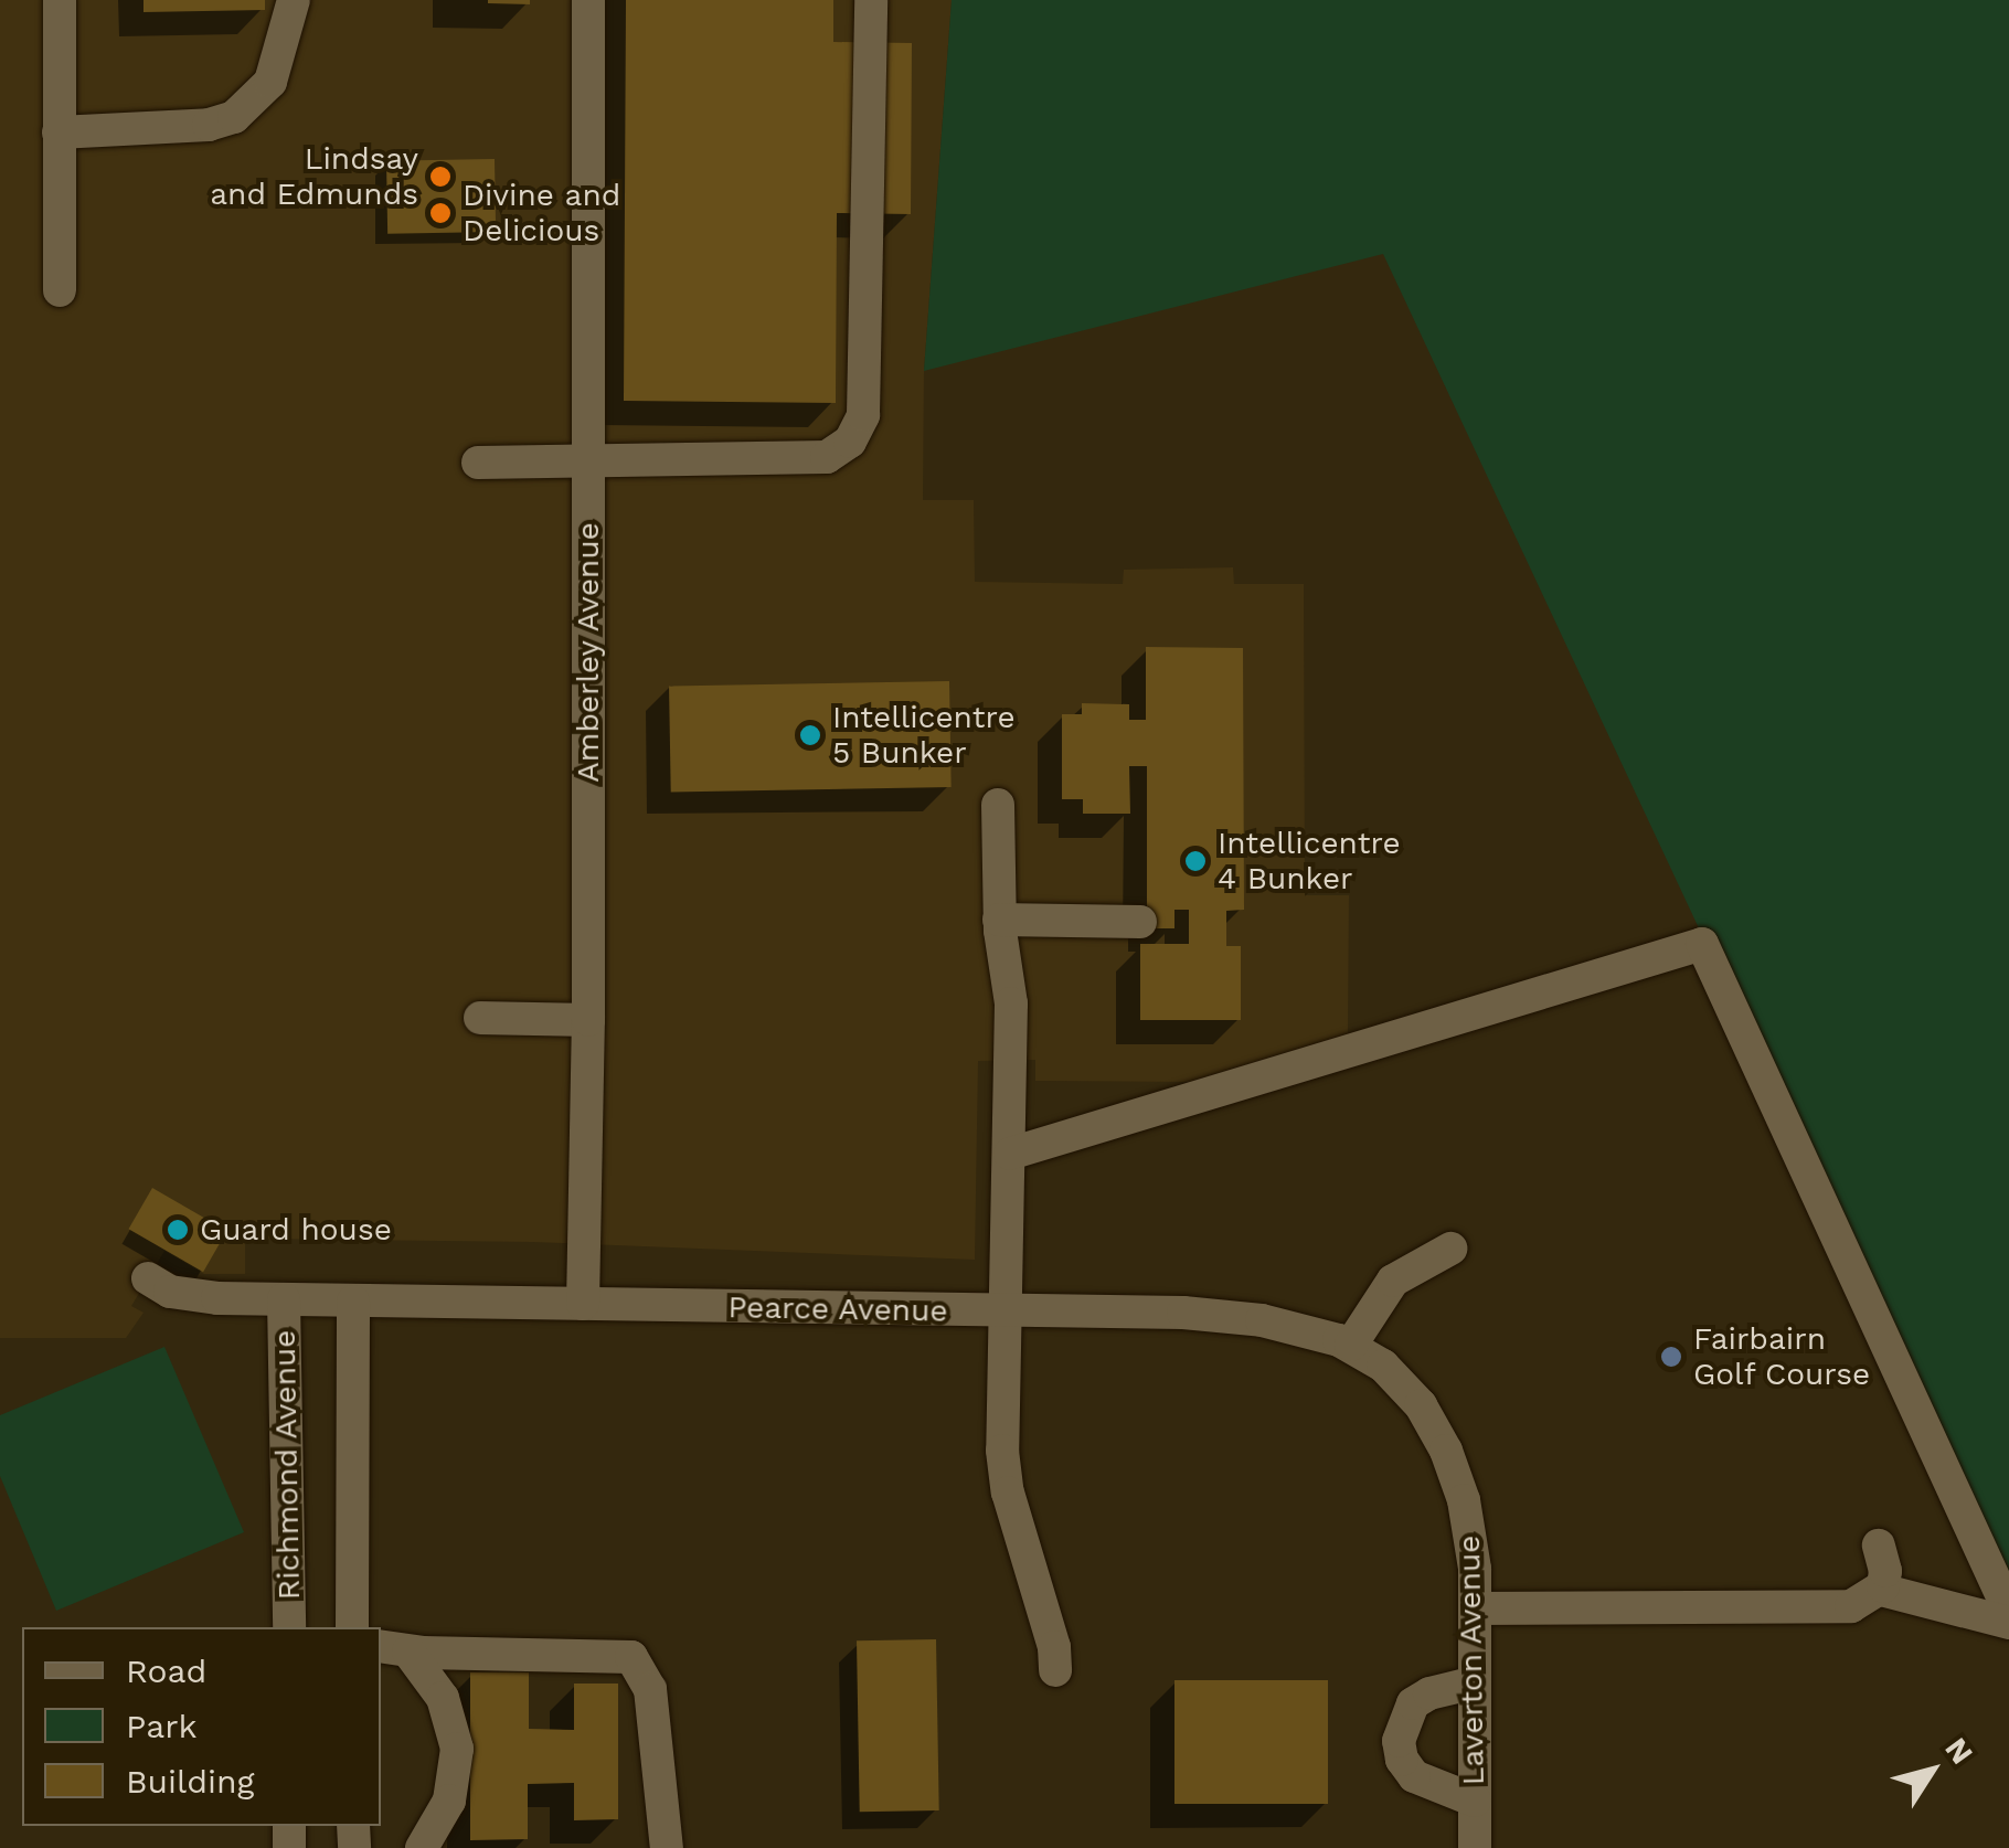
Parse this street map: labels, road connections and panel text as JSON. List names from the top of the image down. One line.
{"streets":{"street":["Amberley Avenue","Pearce Avenue","Richmond Avenue","Laverton Avenue"]},"crossings":[["Amberley Avenue","Pearce Avenue"],["Pearce Avenue","Richmond Avenue"],["Pearce Avenue","Laverton Avenue"]],"places":["Lindsay and Edmunds","Divine and Delicious","Intellicentre 5 Bunker","Intellicentre 4 Bunker","Guard house","Fairbairn Golf Course"],"legend":["Road","Park","Building"],"north":"top right"}
